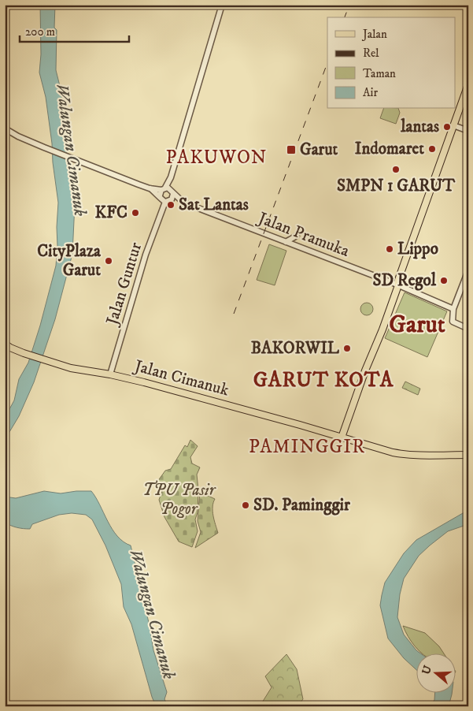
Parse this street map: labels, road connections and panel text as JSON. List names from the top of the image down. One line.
{"streets":{"main road":["Jalan Cimanuk"],"street":["Jalan Pramuka","Jalan Guntur"]},"crossings":[["Jalan Guntur","Jalan Cimanuk"]],"districts":["PAKUWON","Garut","GARUT KOTA","PAMINGGIR"],"water":["Walungan Cimanuk"],"parks":["TPU Pasir Pogor"],"places":{"other":["lantas","Indomaret","SMPN 1 GARUT","Sat Lantas","KFC","Lippo","CityPlaza Garut","SD Regol","BAKORWIL","SD. Paminggir"],"transit":["Garut"]},"legend":["Jalan","Rel","Taman","Air"],"scale_bar":"200 m","north":"left"}
